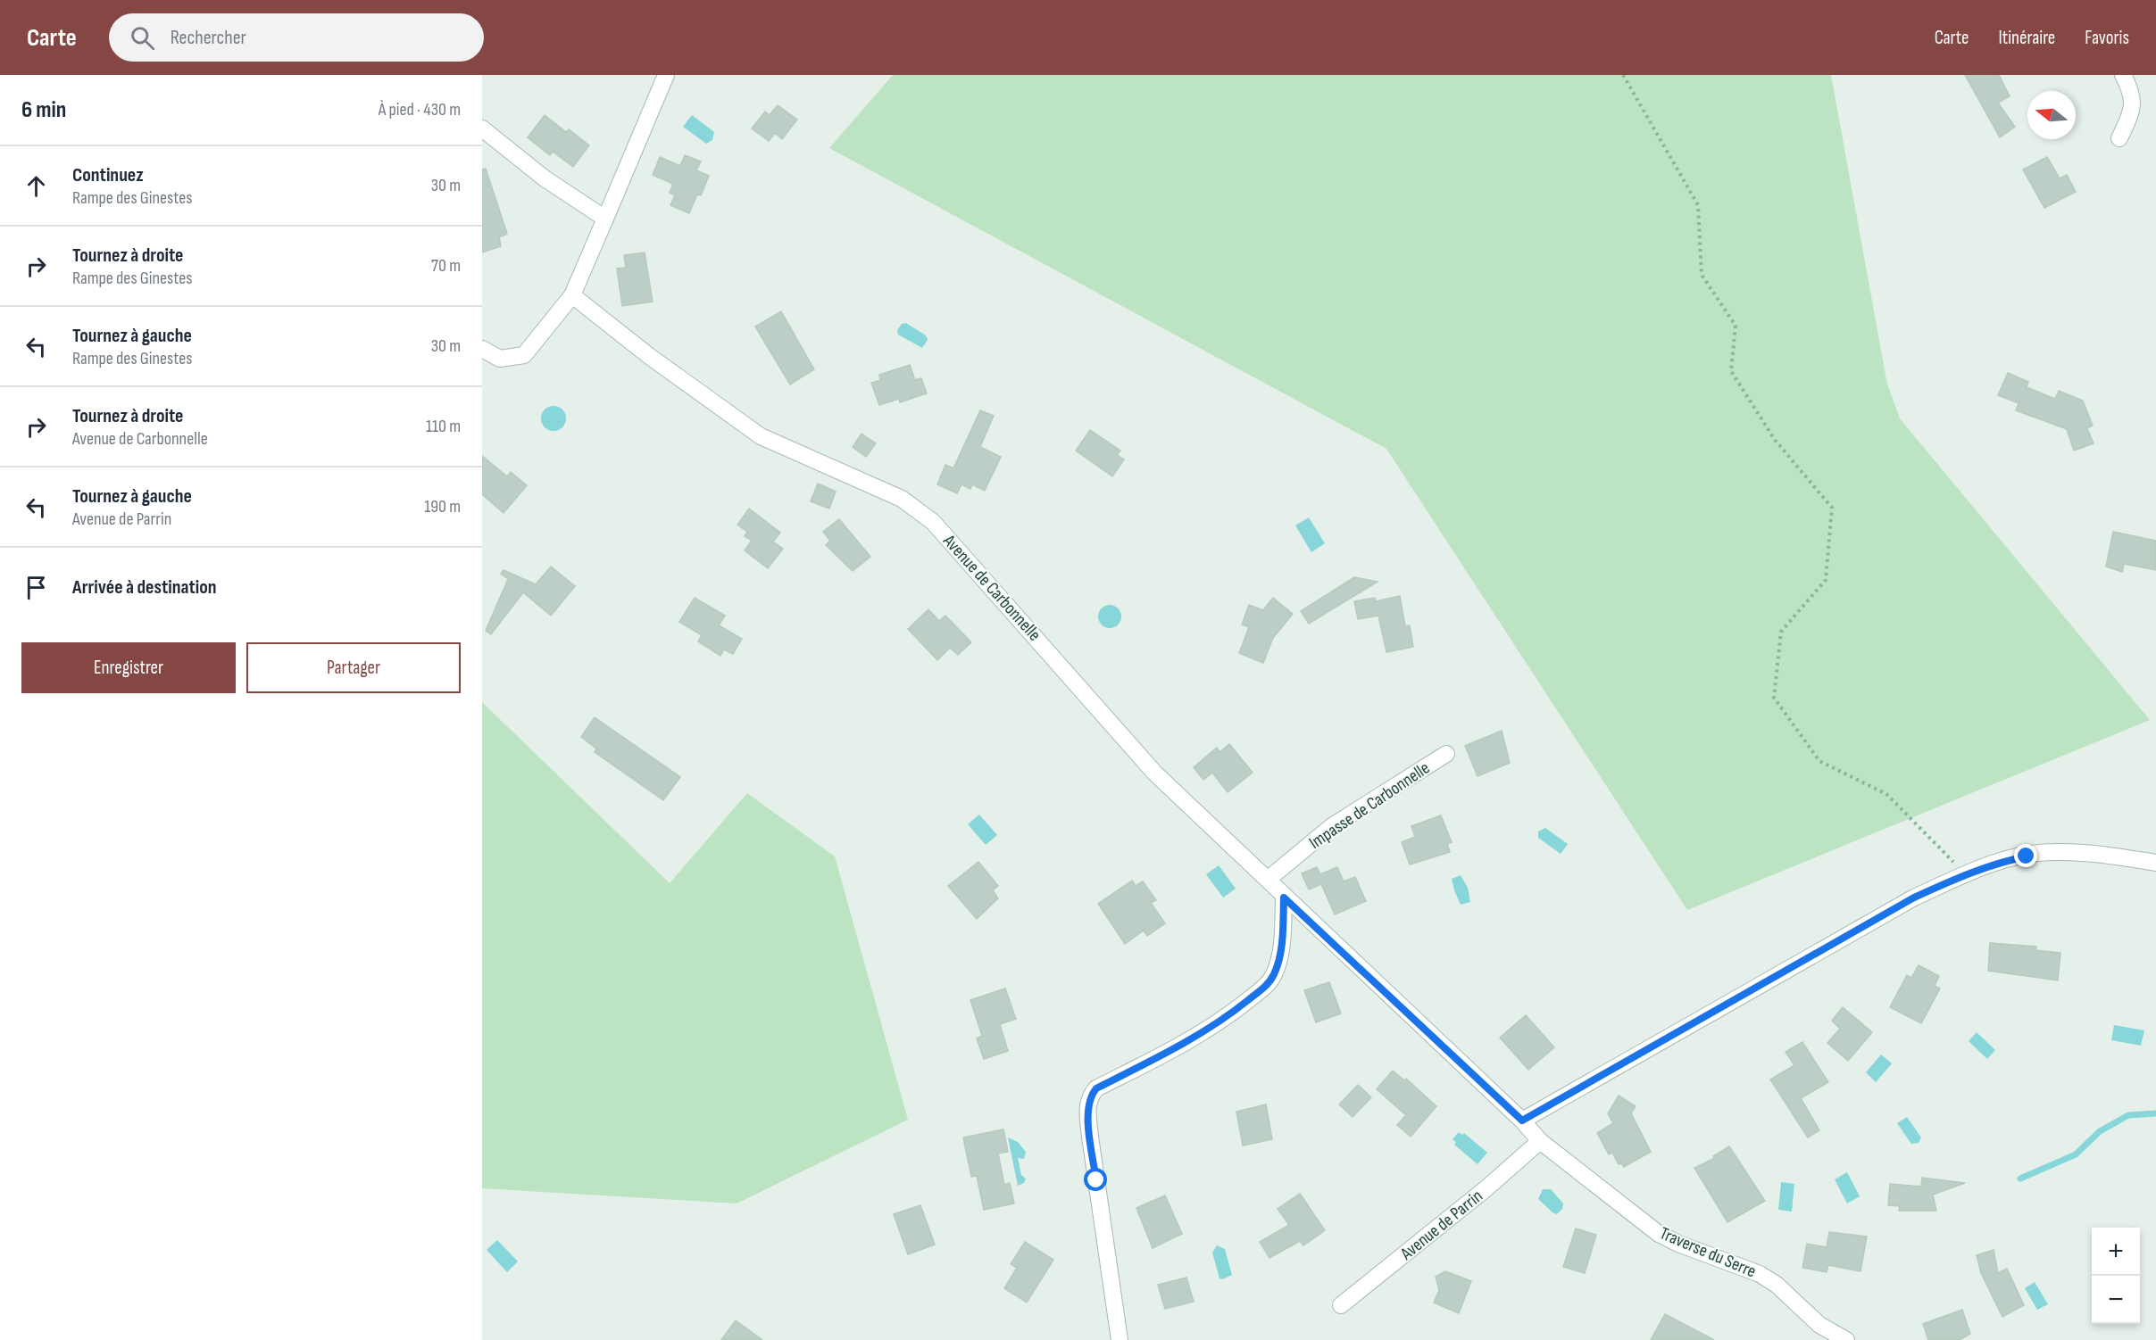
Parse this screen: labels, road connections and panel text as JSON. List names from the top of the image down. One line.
{"streets":{"street":["Avenue de Carbonnelle","Impasse de Carbonnelle","Avenue de Parrin","Traverse du Serre"]},"crossings":[["Avenue de Carbonnelle","Impasse de Carbonnelle"],["Avenue de Carbonnelle","Traverse du Serre"],["Avenue de Parrin","Traverse du Serre"]],"north":"left","page":{"header":"Carte","search":"Rechercher","nav":["Carte","Itinéraire","Favoris"],"heading":["6 min","À pied · 430 m"],"list":[["Continuez","Rampe des Ginestes","30 m"],["Tournez à droite","Rampe des Ginestes","70 m"],["Tournez à gauche","Rampe des Ginestes","30 m"],["Tournez à droite","Avenue de Carbonnelle","110 m"],["Tournez à gauche","Avenue de Parrin","190 m"],"Arrivée à destination"],"buttons":["Enregistrer","Partager"],"map_buttons":["+","−"]}}
